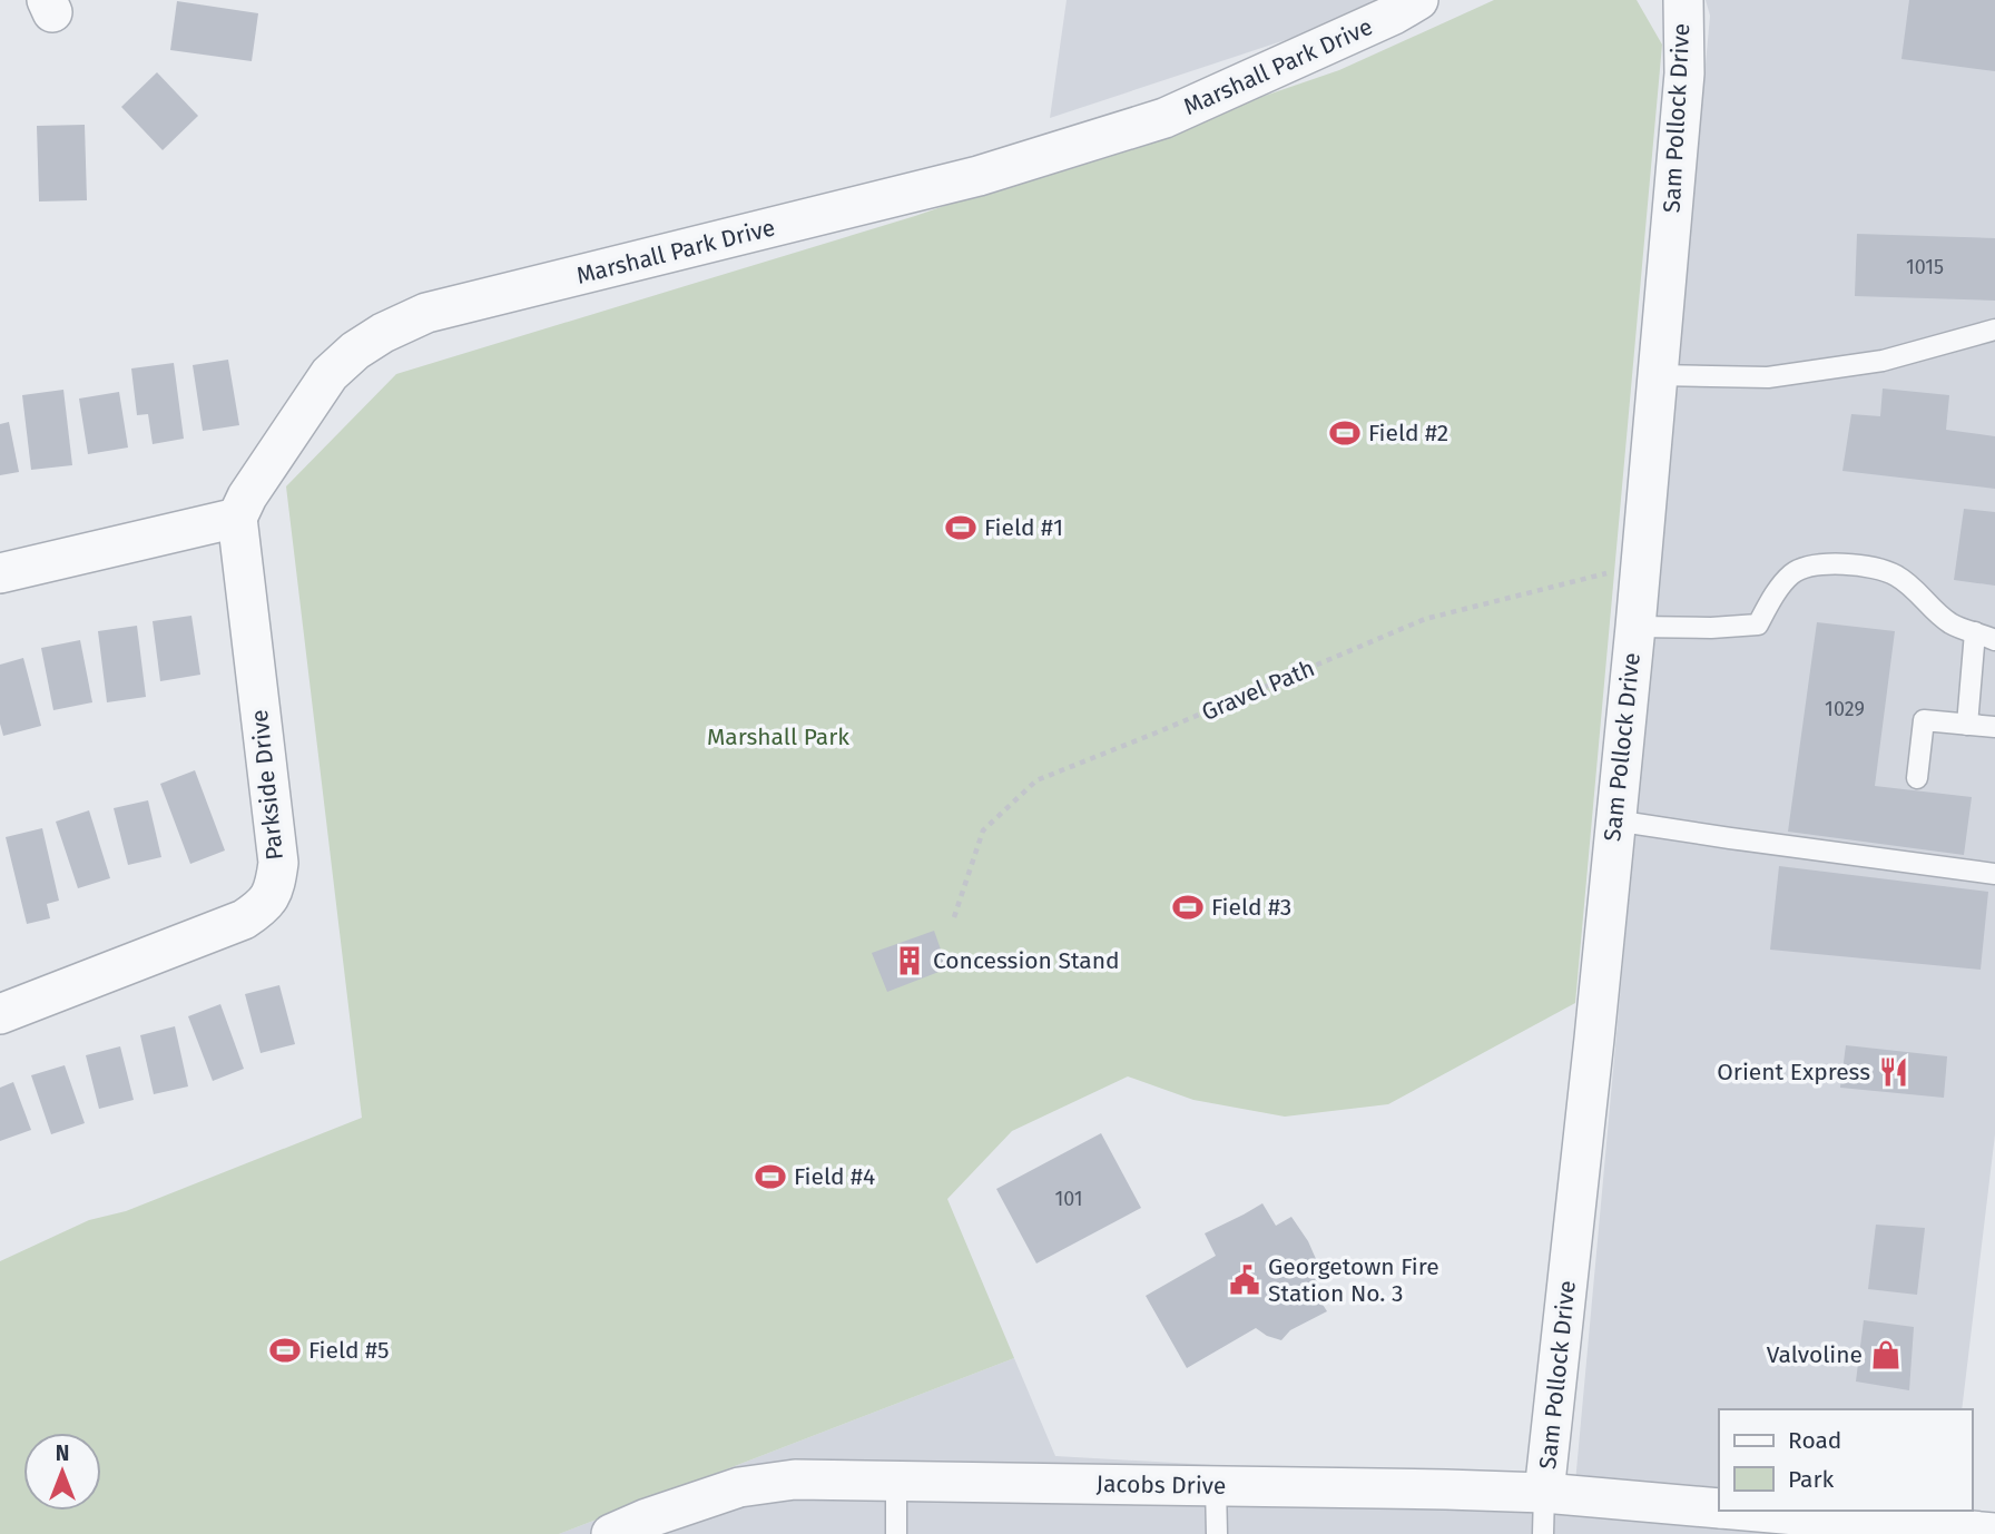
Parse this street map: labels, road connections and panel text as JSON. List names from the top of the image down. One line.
{"streets":{"street":["Marshall Park Drive","Sam Pollock Drive","Parkside Drive","Jacobs Drive"],"path":["Gravel Path"]},"crossings":[["Marshall Park Drive","Parkside Drive"],["Sam Pollock Drive","Gravel Path"],["Sam Pollock Drive","Jacobs Drive"]],"parks":["Marshall Park"],"places":{"sports":["Field #2","Field #1","Field #3","Field #4","Field #5"],"building":["Concession Stand"],"restaurant":["Orient Express"],"public building":["Georgetown Fire Station No. 3"],"shop":["Valvoline"]},"house_numbers":["1015","1029","101"],"legend":["Road","Park"],"north":"top"}
